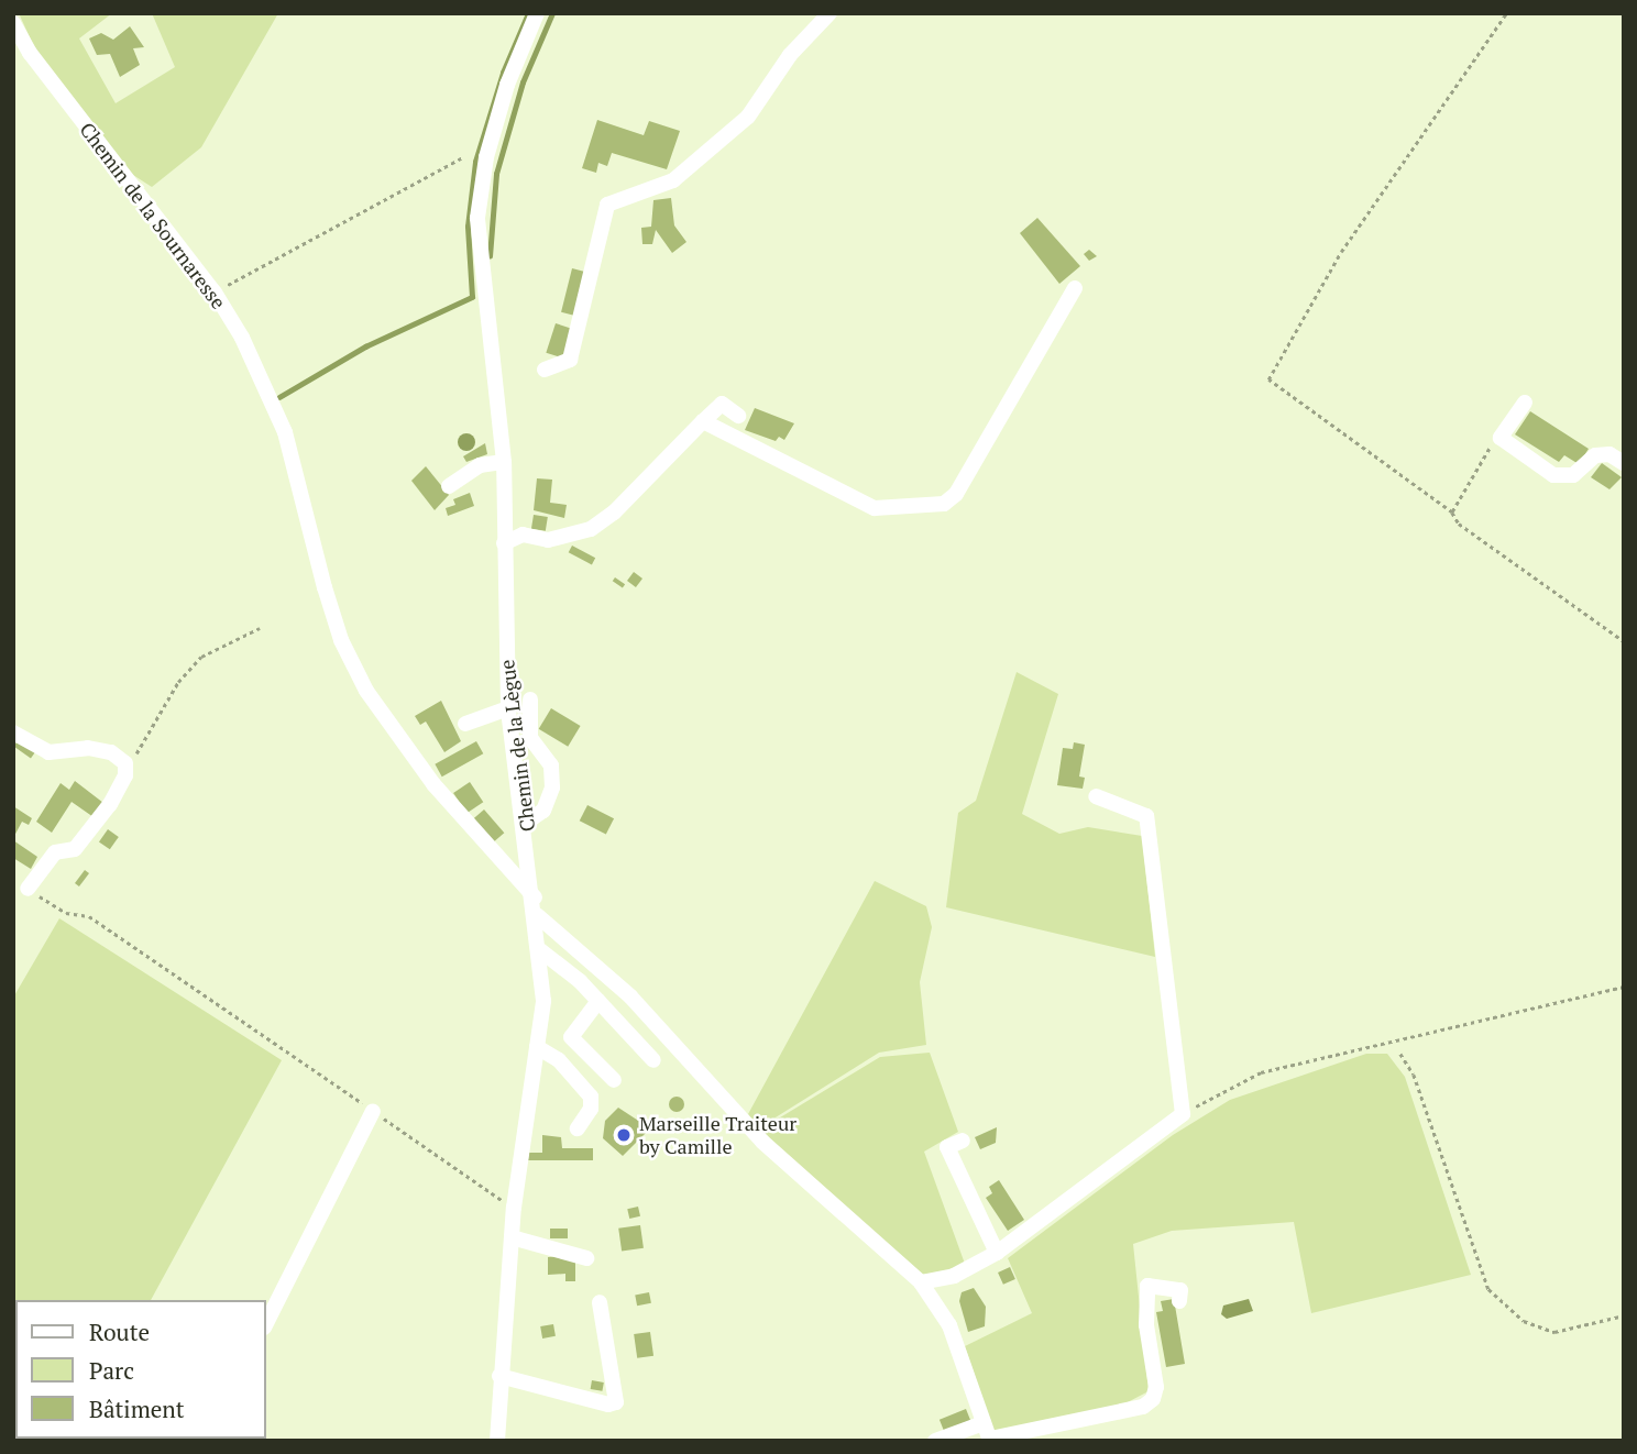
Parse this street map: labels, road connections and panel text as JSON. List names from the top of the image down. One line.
{"streets":{"street":["Chemin de la Sournaresse","Chemin de la Lègue"]},"crossings":[["Chemin de la Sournaresse","Chemin de la Lègue"]],"places":["Marseille Traiteur by Camille"],"legend":["Route","Parc","Bâtiment"]}
